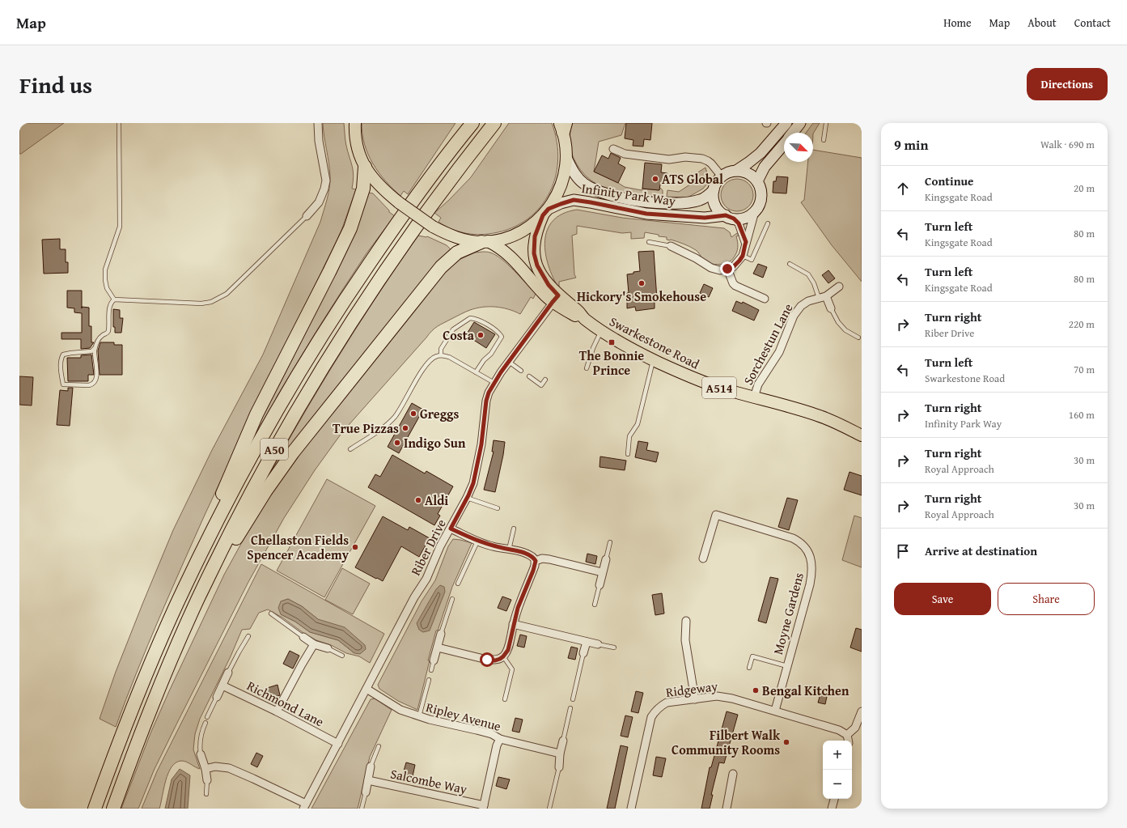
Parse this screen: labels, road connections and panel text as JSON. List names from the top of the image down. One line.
{"streets":{"highway":["A50"],"main road":["Swarkestone Road","A514"],"street":["Infinity Park Way","Sorchestun Lane","Riber Drive","Moyne Gardens","Ridgeway","Richmond Lane","Ripley Avenue","Salcombe Way"]},"crossings":[["Infinity Park Way","Swarkestone Road"],["Swarkestone Road","Sorchestun Lane"],["Swarkestone Road","Riber Drive"],["Riber Drive","Richmond Lane"],["Riber Drive","Ripley Avenue"],["Moyne Gardens","Ridgeway"]],"places":{"other":["ATS Global","Hickory's Smokehouse","Costa","Greggs","True Pizzas","Indigo Sun","Aldi","Chellaston Fields Spencer Academy","Bengal Kitchen","Filbert Walk Community Rooms"],"transit":["The Bonnie Prince"]},"north":"bottom right","page":{"header":"Map","nav":["Home","Map","About","Contact"],"title":"Find us","buttons":["Directions",["Save","Share"]],"heading":["9 min","Walk · 690 m"],"list":[["Continue","Kingsgate Road","20 m"],["Turn left","Kingsgate Road","80 m"],["Turn left","Kingsgate Road","80 m"],["Turn right","Riber Drive","220 m"],["Turn left","Swarkestone Road","70 m"],["Turn right","Infinity Park Way","160 m"],["Turn right","Royal Approach","30 m"],["Turn right","Royal Approach","30 m"],"Arrive at destination"],"map_buttons":["+","−"]}}
